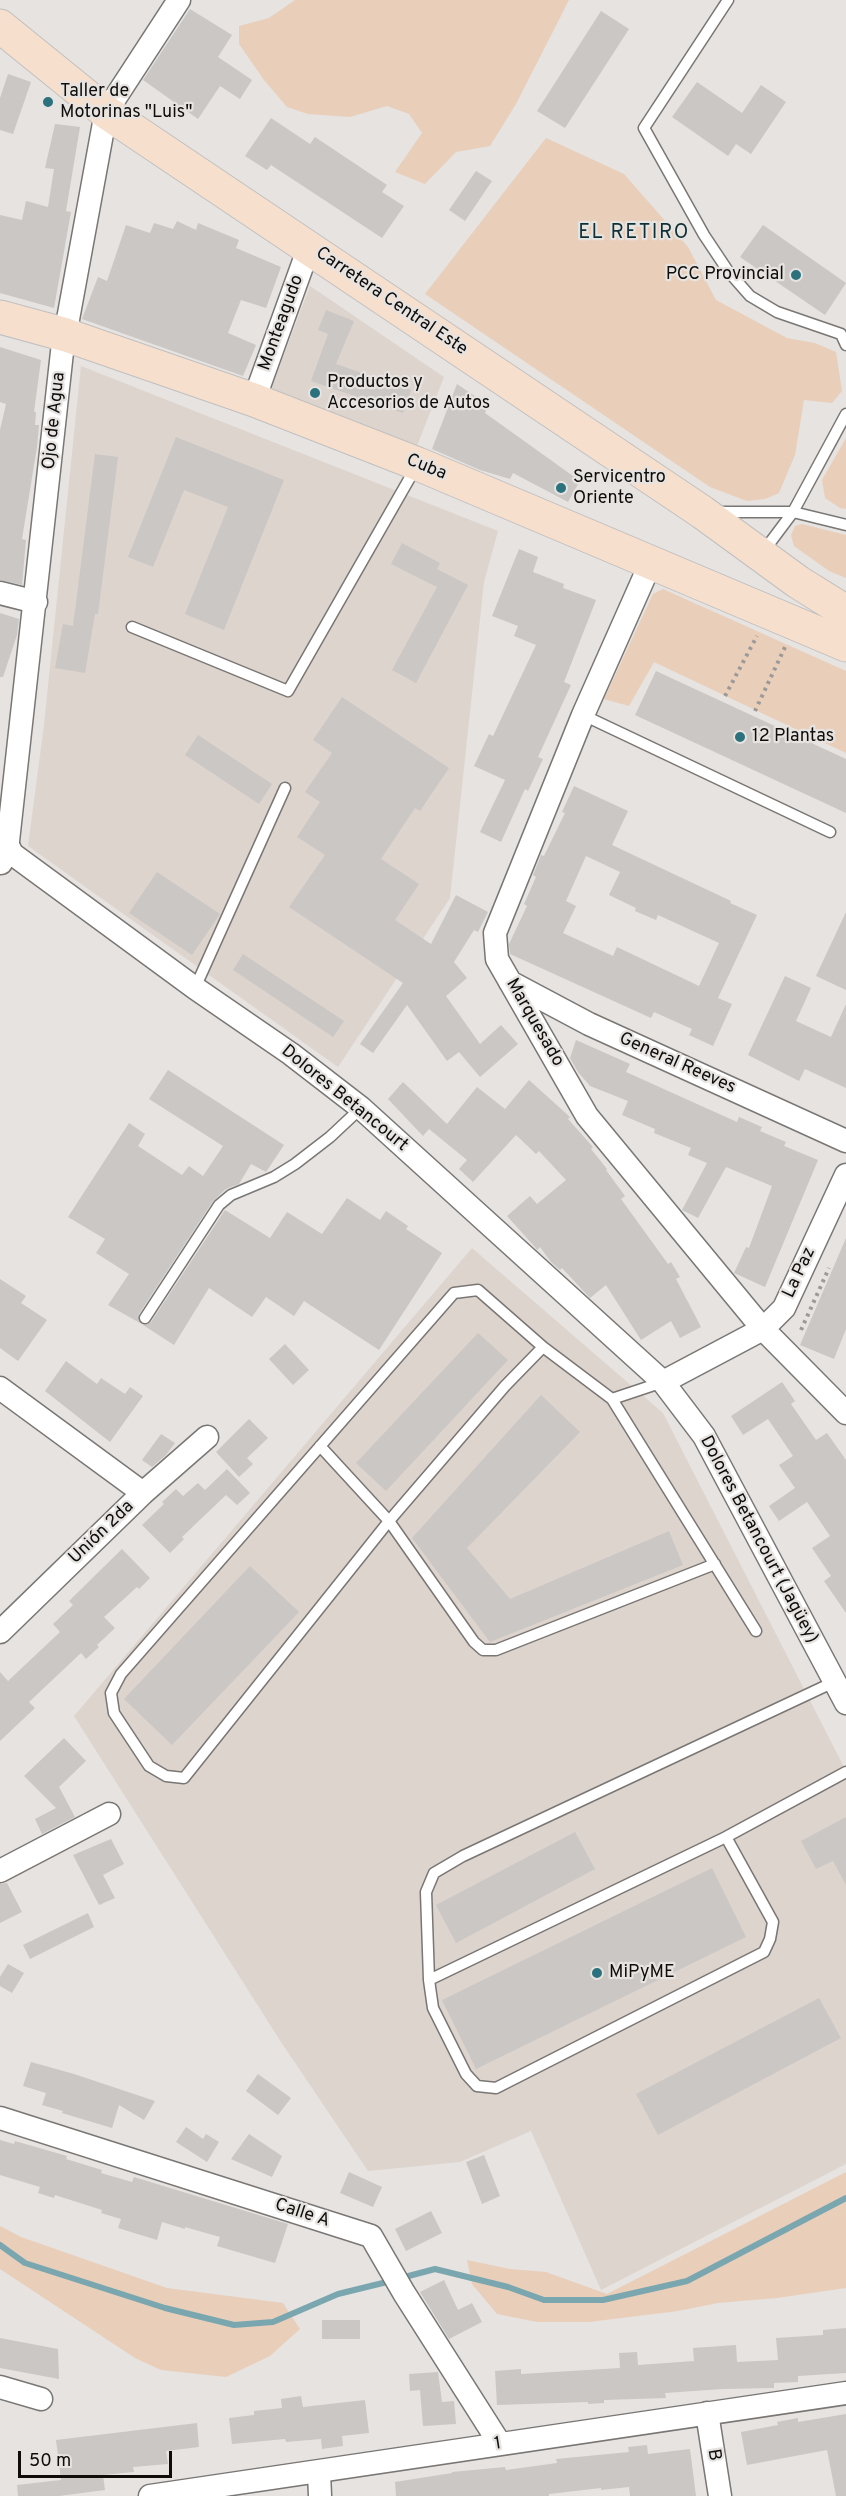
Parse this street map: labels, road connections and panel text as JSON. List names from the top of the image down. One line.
{"streets":{"main road":["Carretera Central Este","Cuba"],"street":["Monteagudo","Ojo de Agua","Marquesado","General Reeves","Dolores Betancourt","La Paz","Unión 2da","Dolores Betancourt (Jagüey)","Calle A","1","B"]},"crossings":[["Carretera Central Este","Monteagudo"],["Carretera Central Este","Ojo de Agua"],["Carretera Central Este","Cuba"],["Monteagudo","Cuba"],["Ojo de Agua","Cuba"],["Ojo de Agua","Dolores Betancourt"],["Cuba","Marquesado"],["Marquesado","General Reeves"],["Marquesado","La Paz"],["Dolores Betancourt","La Paz"],["Dolores Betancourt","Dolores Betancourt (Jagüey)"],["La Paz","Dolores Betancourt (Jagüey)"],["Calle A","1"],["1","B"]],"districts":["EL RETIRO"],"places":["Taller de Motorinas \"Luis\"","PCC Provincial","Productos y Accesorios de Autos","Servicentro Oriente","12 Plantas","MiPyME"],"scale_bar":"50 m"}
